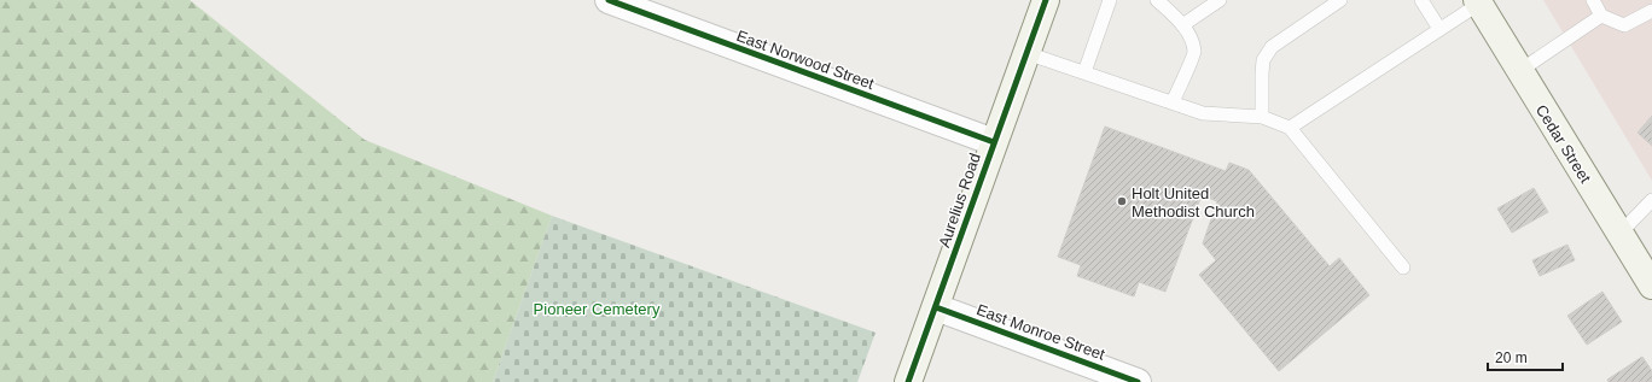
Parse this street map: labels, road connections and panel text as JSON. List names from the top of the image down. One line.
{"streets":{"street":["East Norwood Street","Cedar Street","Aurelius Road","East Monroe Street"]},"crossings":[["East Norwood Street","Aurelius Road"],["Aurelius Road","East Monroe Street"]],"parks":["Pioneer Cemetery"],"places":["Holt United Methodist Church"],"scale_bar":"20 m"}
